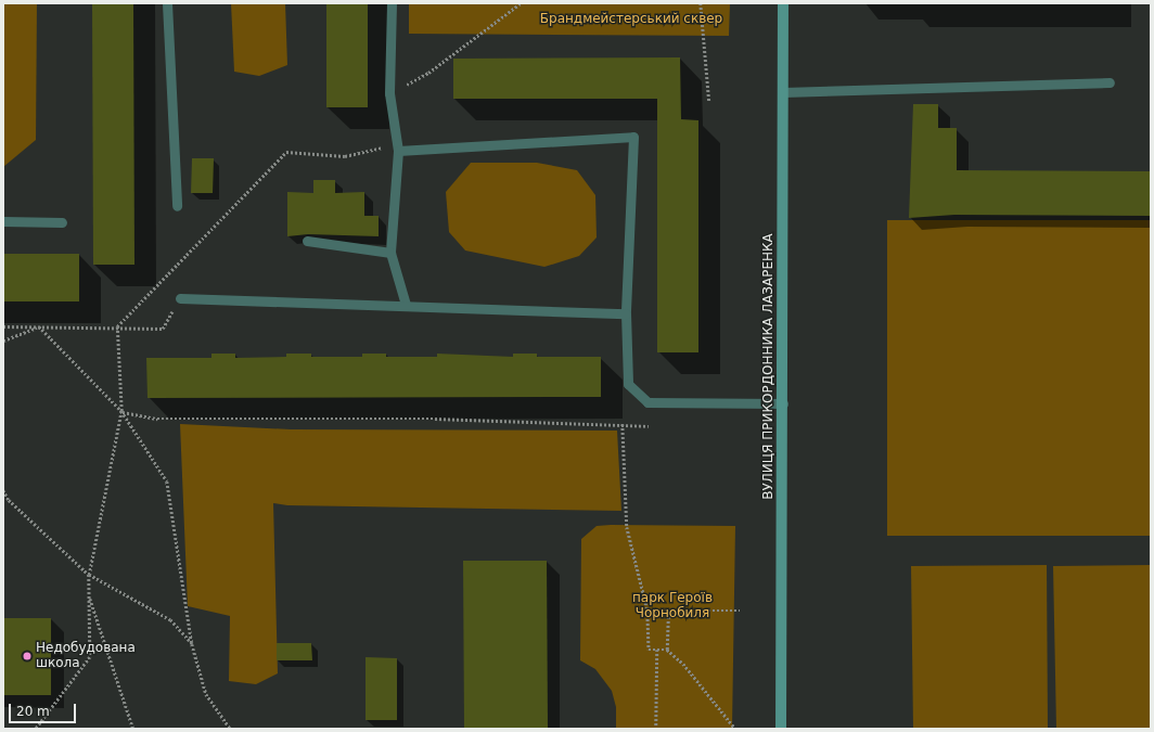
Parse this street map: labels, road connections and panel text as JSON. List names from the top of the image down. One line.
{"streets":{"street":["ВУЛИЦЯ ПРИКОРДОННИКА ЛАЗАРЕНКА"]},"parks":["Брандмейстерський сквер","парк Героїв Чорнобиля"],"places":["Недобудована школа"],"scale_bar":"20 m"}
